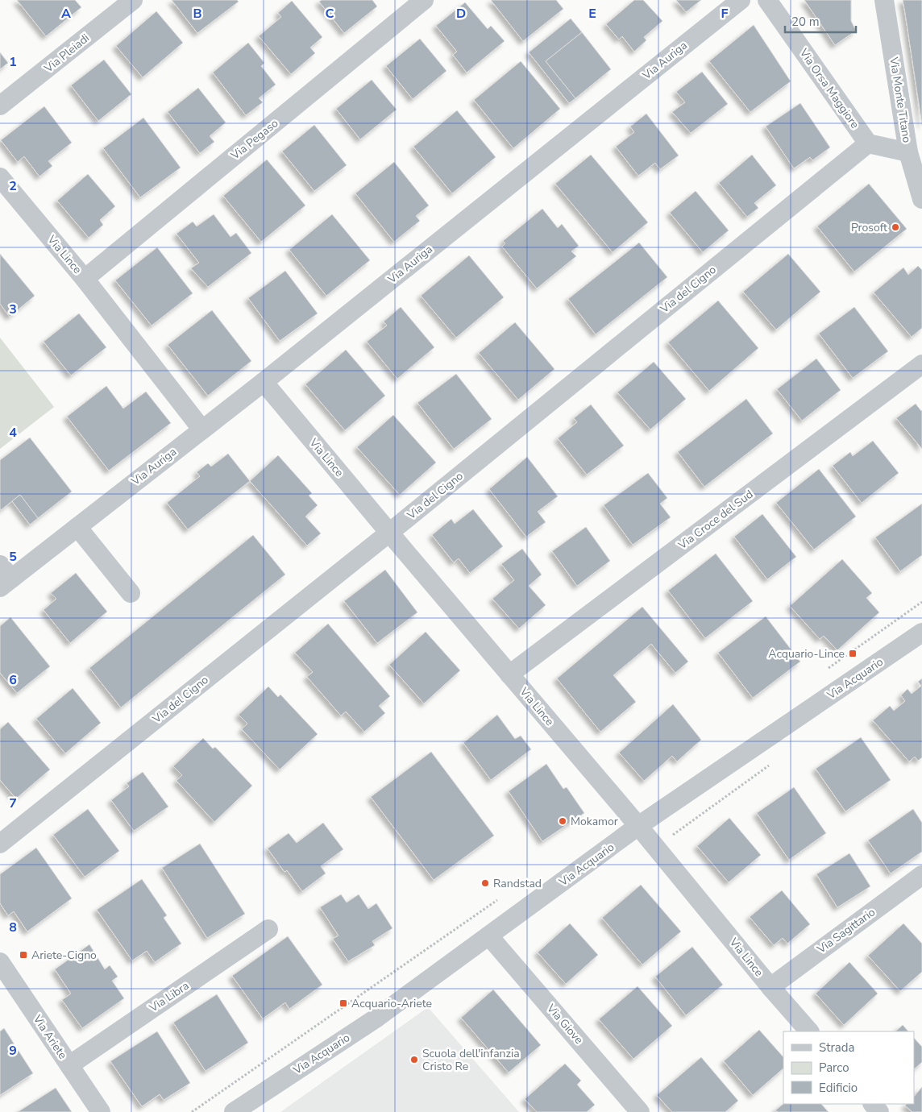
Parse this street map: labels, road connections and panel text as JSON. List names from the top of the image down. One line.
{"streets":{"street":["Via Pleiadi","Via Auriga","Via Orsa Maggiore","Via Monte Titano","Via Pegaso","Via Lince","Via del Cigno","Via Croce del Sud","Via Acquario","Via Sagittario","Via Libra","Via Giove","Via Ariete"]},"crossings":[["Via Auriga","Via Lince"],["Via Orsa Maggiore","Via del Cigno"],["Via Pegaso","Via Lince"],["Via Lince","Via del Cigno"],["Via Lince","Via Croce del Sud"],["Via Lince","Via Acquario"],["Via Lince","Via Sagittario"],["Via Acquario","Via Giove"],["Via Libra","Via Ariete"]],"places":{"other":["Prosoft","Mokamor","Randstad","Scuola dell'infanzia Cristo Re"],"transit":["Acquario-Lince","Ariete-Cigno","Acquario-Ariete"]},"legend":["Strada","Parco","Edificio"],"scale_bar":"20 m","grid":{"columns":["A","B","C","D","E","F"],"rows":["1","2","3","4","5","6","7","8","9"]}}
